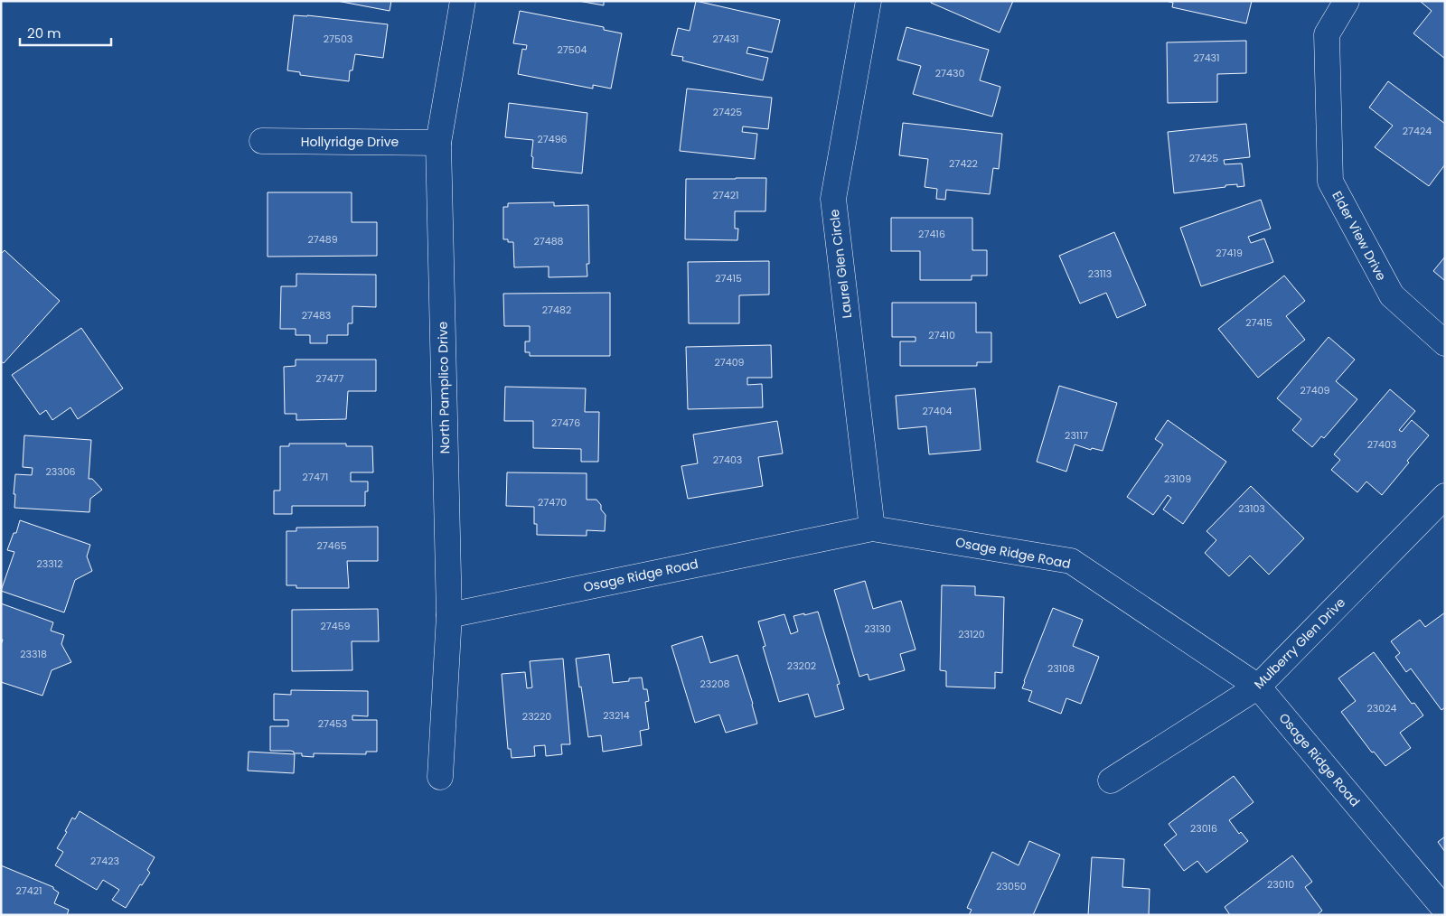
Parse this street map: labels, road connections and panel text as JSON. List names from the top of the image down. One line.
{"streets":{"street":["Hollyridge Drive","Elder View Drive","Laurel Glen Circle","North Pamplico Drive","Osage Ridge Road","Mulberry Glen Drive"]},"crossings":[["Hollyridge Drive","North Pamplico Drive"],["Laurel Glen Circle","Osage Ridge Road"],["North Pamplico Drive","Osage Ridge Road"],["Osage Ridge Road","Mulberry Glen Drive"]],"house_numbers":["27503","27431","27504","27431","27430","27425","27424","27496","27425","27422","27421","27416","27489","27488","27419","23113","27415","27482","27483","27415","27410","27409","27477","27409","27404","27476","23117","27403","27403","23306","27471","23109","27470","23103","27465","23312","27459","23130","23120","23318","23202","23108","23208","23024","23214","23220","27453","23016","27423","23010","23050","27421"],"scale_bar":"20 m"}
